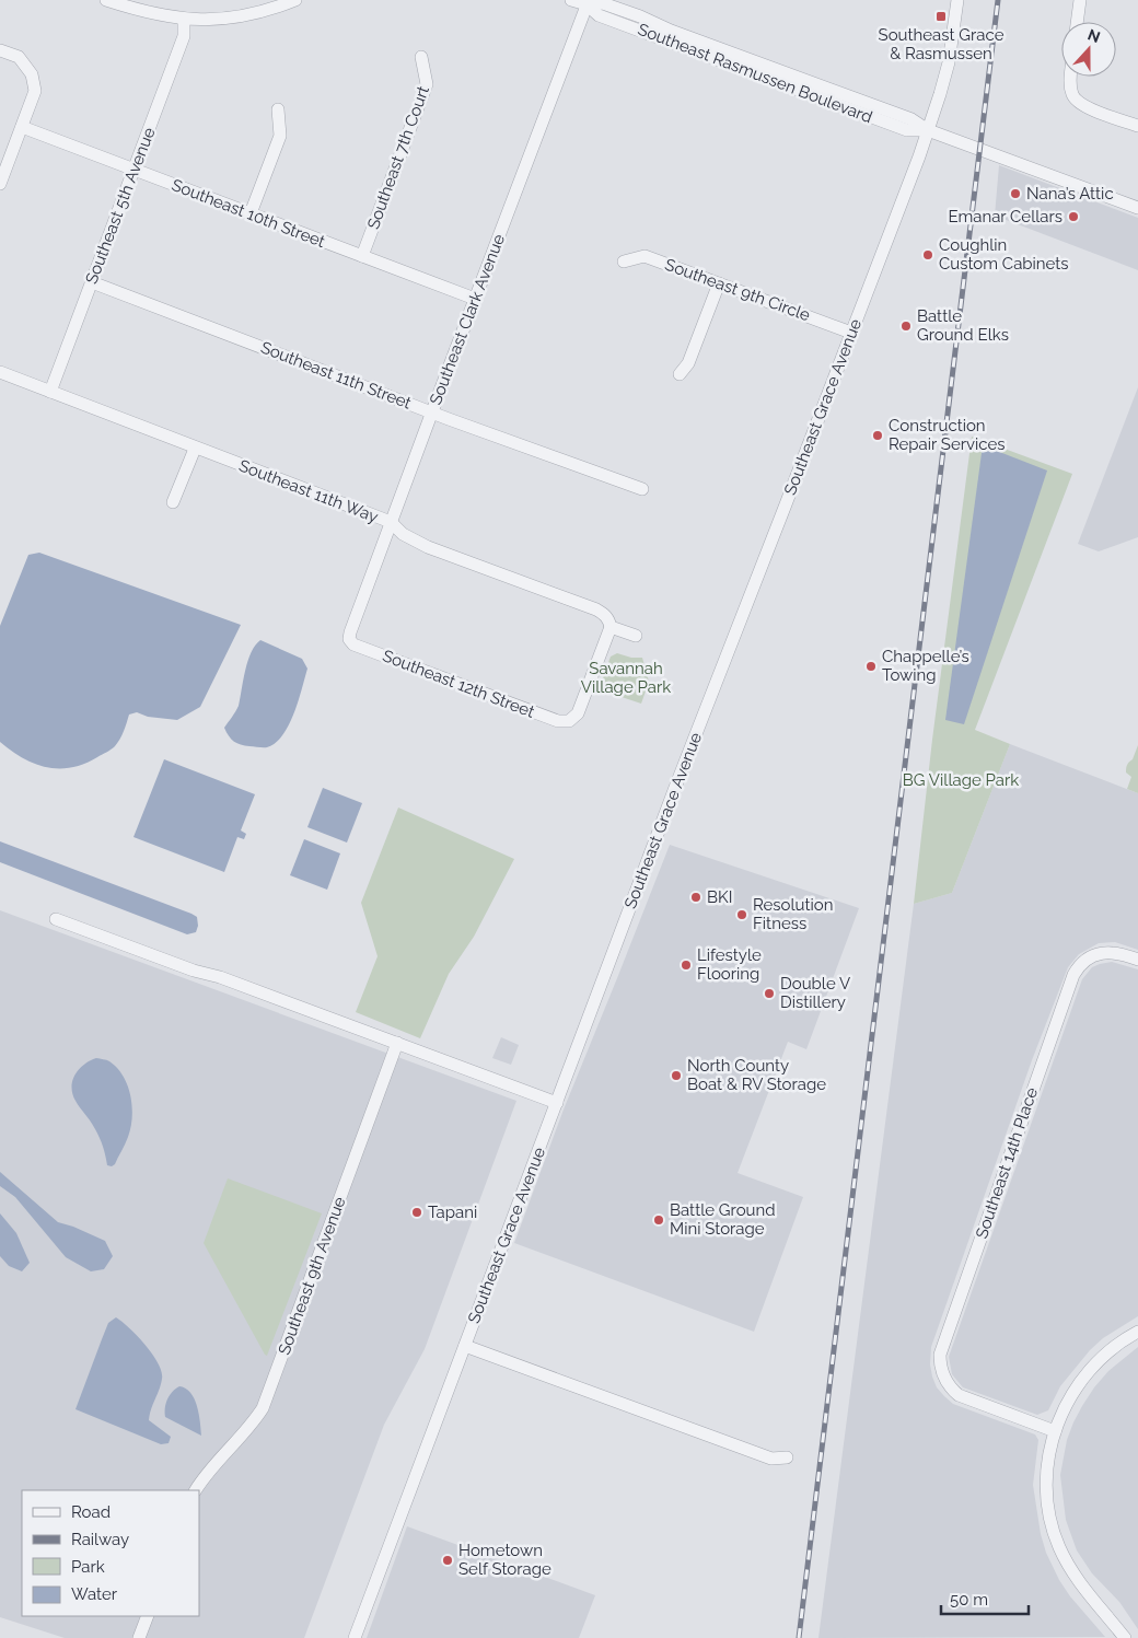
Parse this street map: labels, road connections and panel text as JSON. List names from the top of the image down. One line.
{"streets":{"street":["Southeast Rasmussen Boulevard","Southeast 7th Court","Southeast 5th Avenue","Southeast 10th Street","Southeast 9th Circle","Southeast Clark Avenue","Southeast 11th Street","Southeast Grace Avenue","Southeast 11th Way","Southeast 12th Street","Southeast 14th Place","Southeast 9th Avenue"]},"crossings":[["Southeast Rasmussen Boulevard","Southeast Clark Avenue"],["Southeast Rasmussen Boulevard","Southeast Grace Avenue"],["Southeast 7th Court","Southeast 10th Street"],["Southeast 5th Avenue","Southeast 10th Street"],["Southeast 5th Avenue","Southeast 11th Street"],["Southeast 5th Avenue","Southeast 11th Way"],["Southeast 10th Street","Southeast Clark Avenue"],["Southeast 9th Circle","Southeast Grace Avenue"],["Southeast Clark Avenue","Southeast 11th Street"],["Southeast Clark Avenue","Southeast 11th Way"],["Southeast Clark Avenue","Southeast 12th Street"],["Southeast 11th Way","Southeast 12th Street"]],"parks":["Savannah Village Park","BG Village Park"],"places":{"transit":["Southeast Grace & Rasmussen"],"other":["Nana’s Attic","Emanar Cellars","Coughlin Custom Cabinets","Battle Ground Elks","Construction Repair Services","Chappelle’s Towing","BKI","Resolution Fitness","Lifestyle Flooring","Double V Distillery","North County Boat & RV Storage","Tapani","Battle Ground Mini Storage","Hometown Self Storage"]},"legend":["Road","Railway","Park","Water"],"scale_bar":"50 m","north":"top"}
